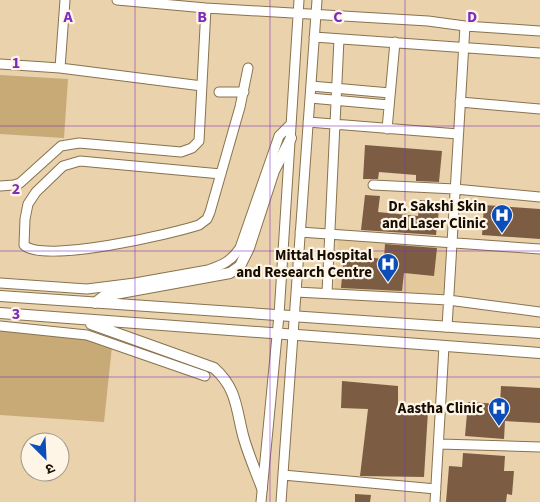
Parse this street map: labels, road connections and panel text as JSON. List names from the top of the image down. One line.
{"places":{"hospital":["Dr. Sakshi Skin and Laser Clinic","Mittal Hospital and Research Centre","Aastha Clinic"]},"north":"bottom right","grid":{"columns":["A","B","C","D"],"rows":["1","2","3"]}}
